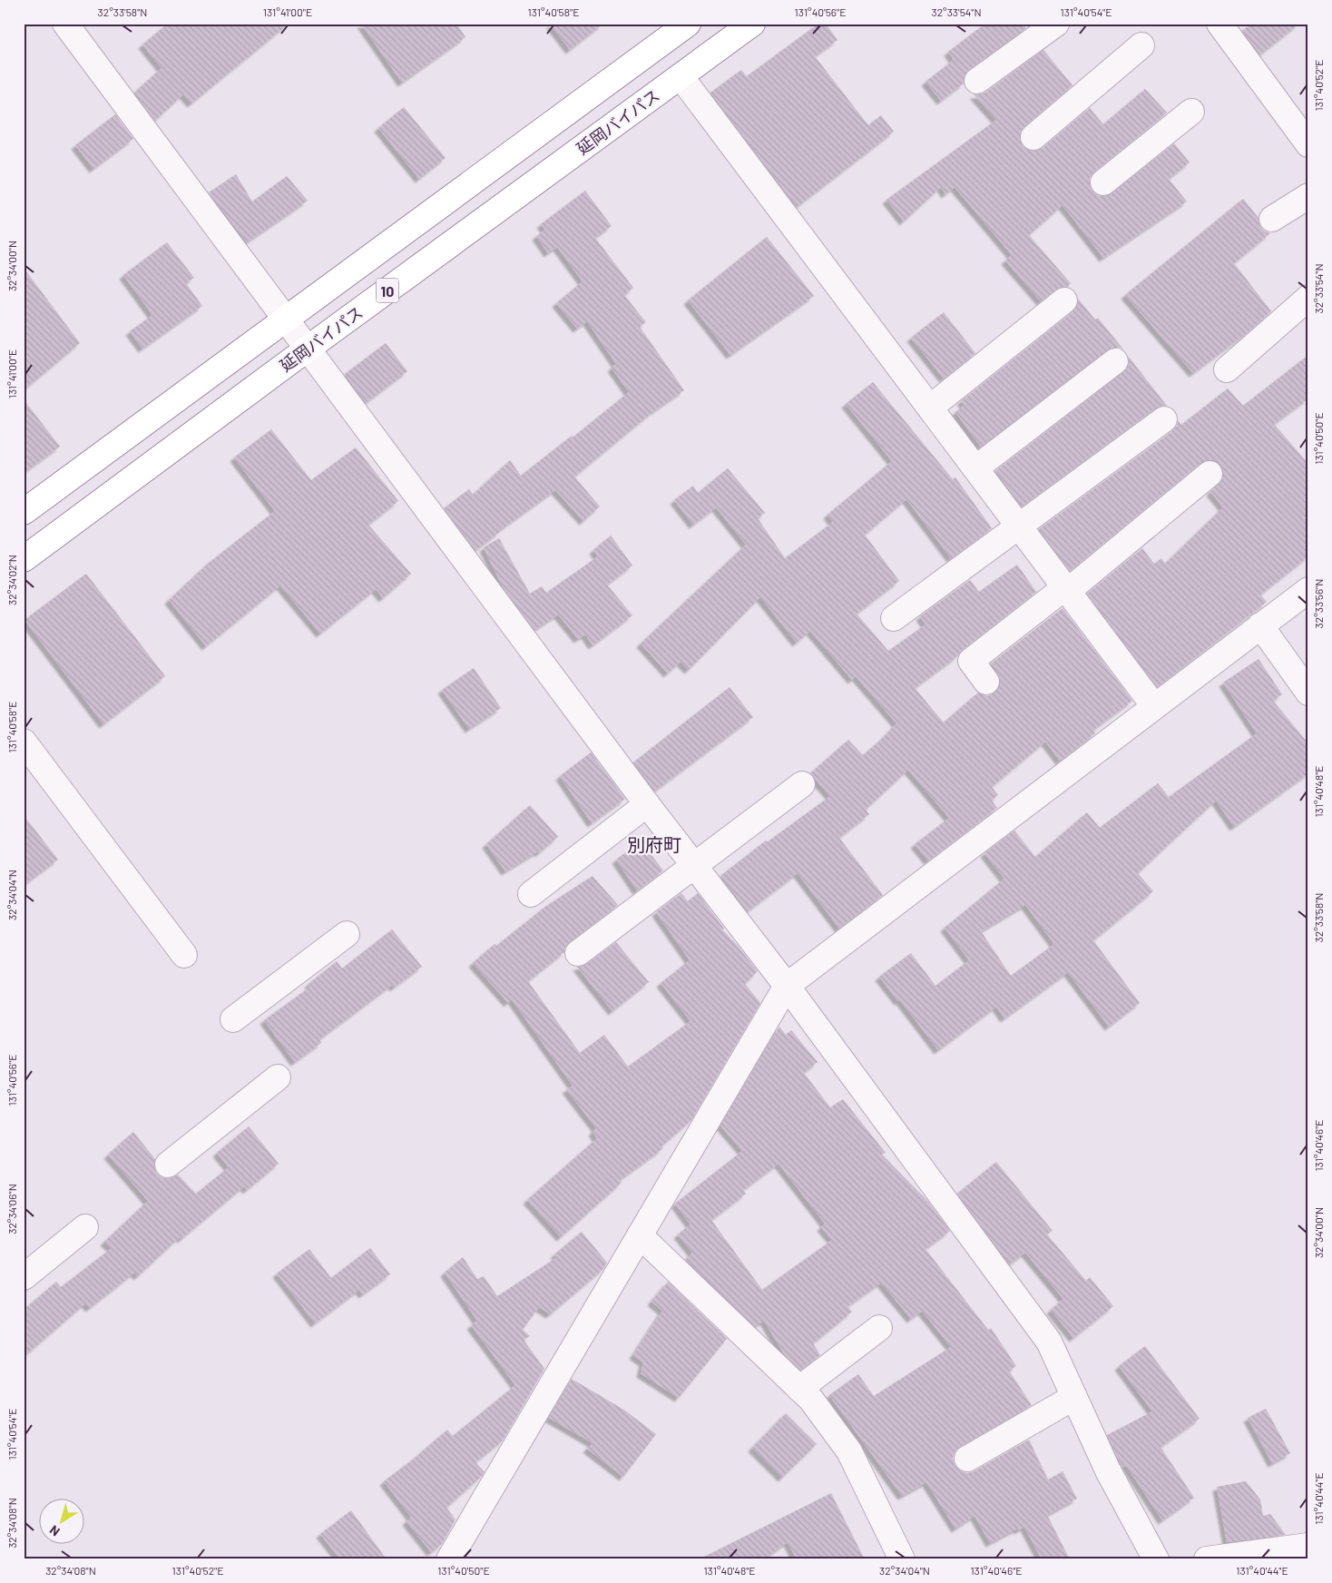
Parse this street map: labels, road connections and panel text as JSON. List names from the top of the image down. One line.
{"streets":{"highway":["延岡バイパス","10"]},"districts":["別府町"],"north":"bottom left","coordinates":["32°33'58\"N","131°41'00\"E","131°40'58\"E","131°40'56\"E","32°33'54\"N","131°40'54\"E","131°40'52\"E","32°34'00\"N","131°40'50\"E","32°34'02\"N","32°33'56\"N","131°40'48\"E","32°34'04\"N","131°40'46\"E","32°34'06\"N","131°40'44\"E","32°34'08\"N"]}
